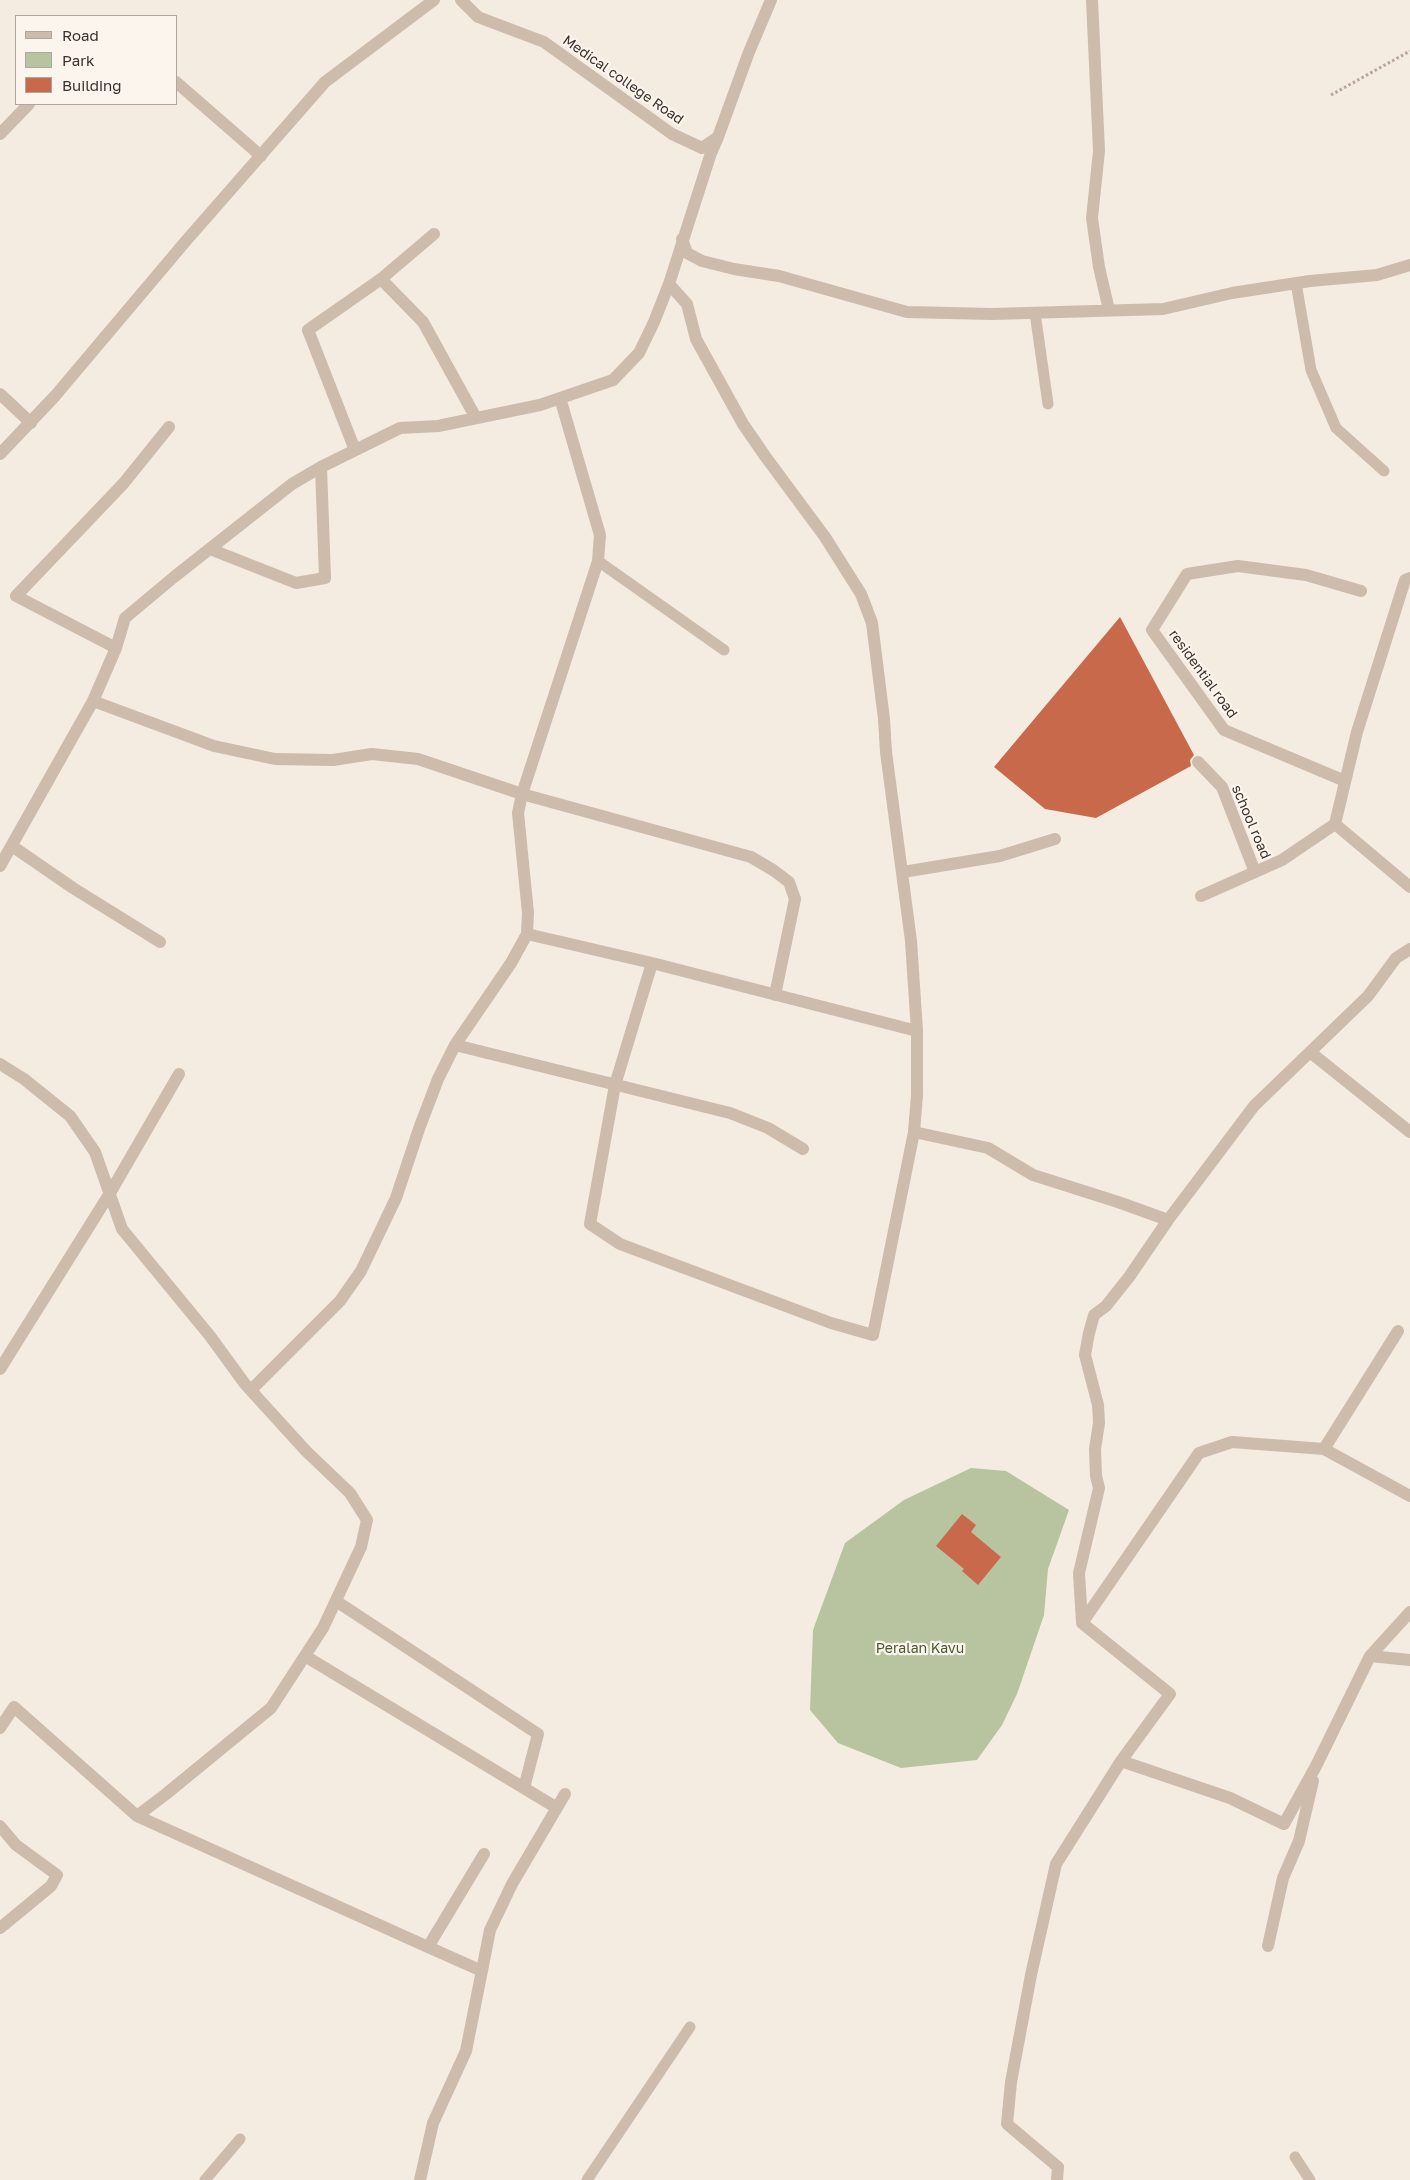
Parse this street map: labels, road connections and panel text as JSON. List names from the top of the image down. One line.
{"streets":{"street":["Medical college Road","residential road","school road"]},"parks":["Peralan Kavu"],"legend":["Road","Park","Building"]}
